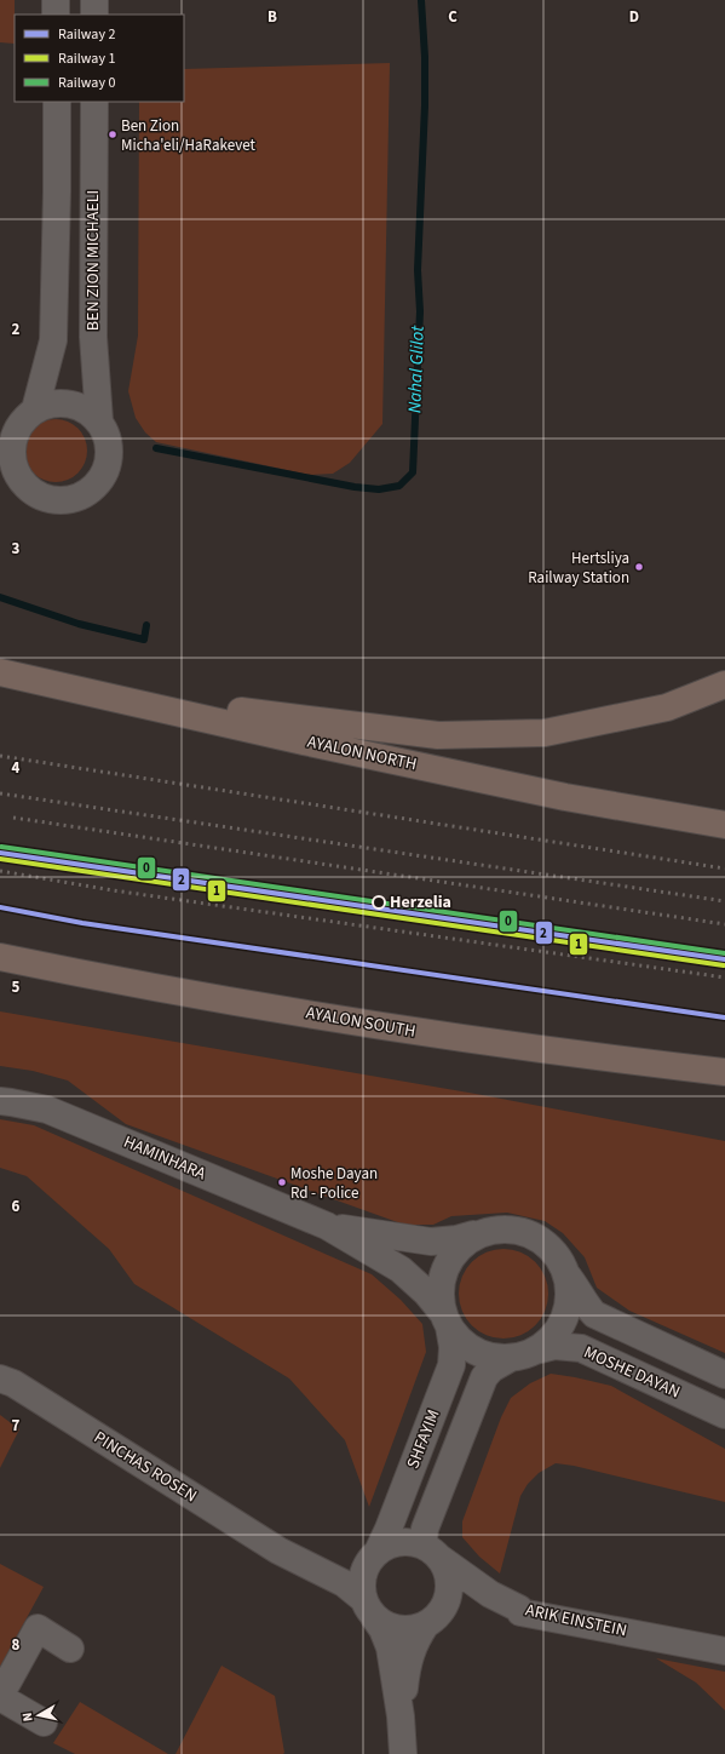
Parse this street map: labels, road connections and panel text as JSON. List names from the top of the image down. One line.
{"streets":{"highway":["AYALON NORTH","AYALON SOUTH"],"street":["BEN ZION MICHAELI","HAMINHARA","MOSHE DAYAN","SHFAYIM","PINCHAS ROSEN","ARIK EINSTEIN"]},"crossings":[["HAMINHARA","MOSHE DAYAN"],["HAMINHARA","SHFAYIM"],["MOSHE DAYAN","SHFAYIM"],["SHFAYIM","PINCHAS ROSEN"],["SHFAYIM","ARIK EINSTEIN"],["PINCHAS ROSEN","ARIK EINSTEIN"]],"water":["Nahal Glilot"],"places":["Ben Zion Micha'eli/HaRakevet","Hertsliya Railway Station","Herzelia","Moshe Dayan Rd - Police"],"lines":["rail line 0","rail line 2","rail line 1"],"legend":["Railway 2","Railway 1","Railway 0"],"north":"left","grid":{"columns":["B","C","D"],"rows":["2","3","4","5","6","7","8"]}}
